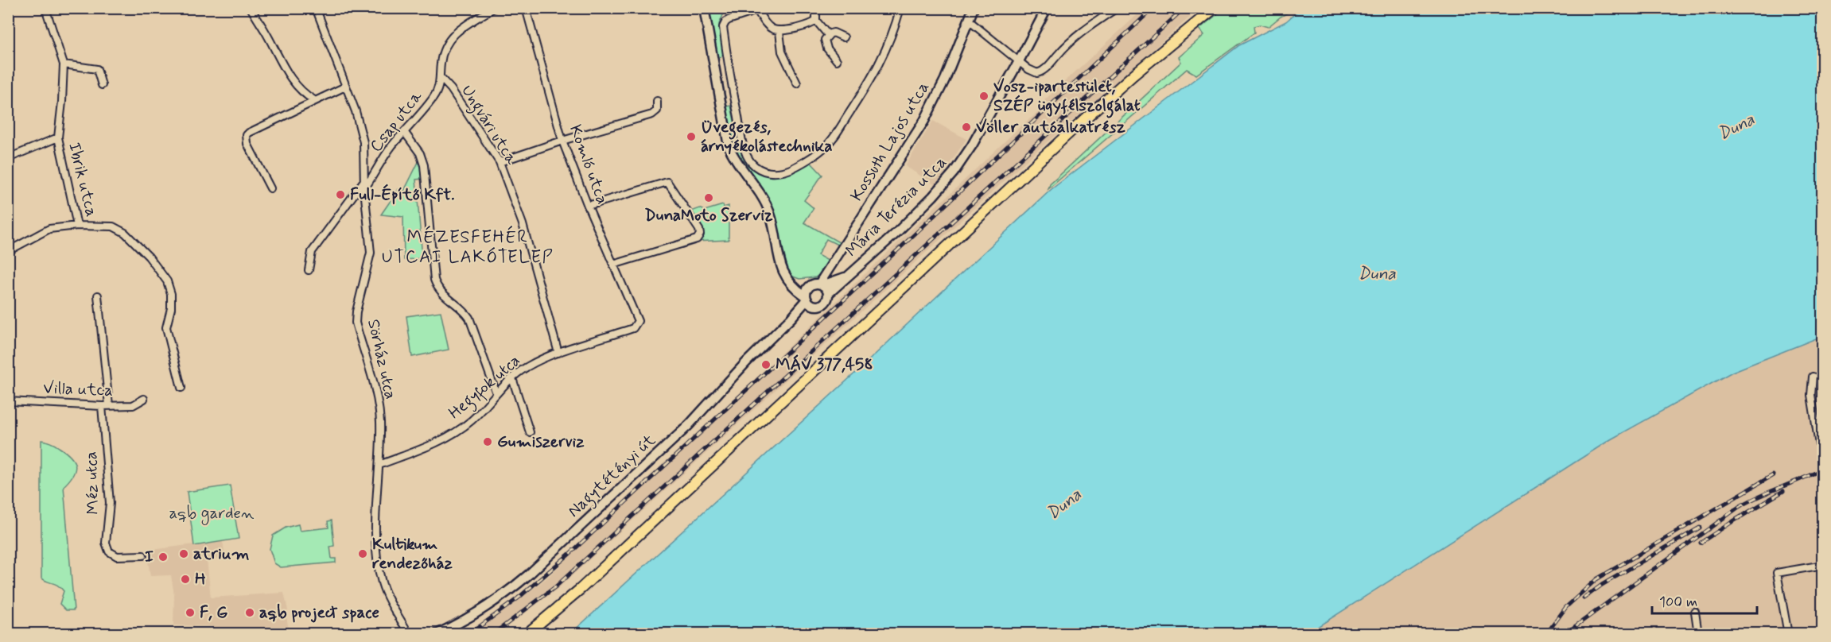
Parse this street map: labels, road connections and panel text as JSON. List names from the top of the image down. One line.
{"streets":{"main road":["Kossuth Lajos utca","Mária Terézia utca","Nagytétényi út"],"street":["Csap utca","Ungvári utca","Komló utca","Ibrik utca","Sörház utca","Hegyfok utca","Villa utca","Méz utca"]},"crossings":[["Csap utca","Ungvári utca"],["Csap utca","Sörház utca"],["Ungvári utca","Hegyfok utca"],["Kossuth Lajos utca","Mária Terézia utca"],["Kossuth Lajos utca","Nagytétényi út"],["Komló utca","Hegyfok utca"],["Mária Terézia utca","Nagytétényi út"],["Sörház utca","Hegyfok utca"],["Villa utca","Méz utca"]],"districts":["MÉZESFEHÉR UTCAI LAKÓTELEP"],"water":["Duna"],"parks":["aqb garden"],"places":["Vosz-ipartestület, SZÉP ügyfélszolgálat","Völler autóalkatrész","Üvegezés, árnyékolástechnika","Full-Építő Kft.","DunaMoto Szerviz","MÁV 377,458","Gumiszerviz","atrium","Kultikum rendezőház","I","H","F, G","aqb project space"],"scale_bar":"100 m"}
